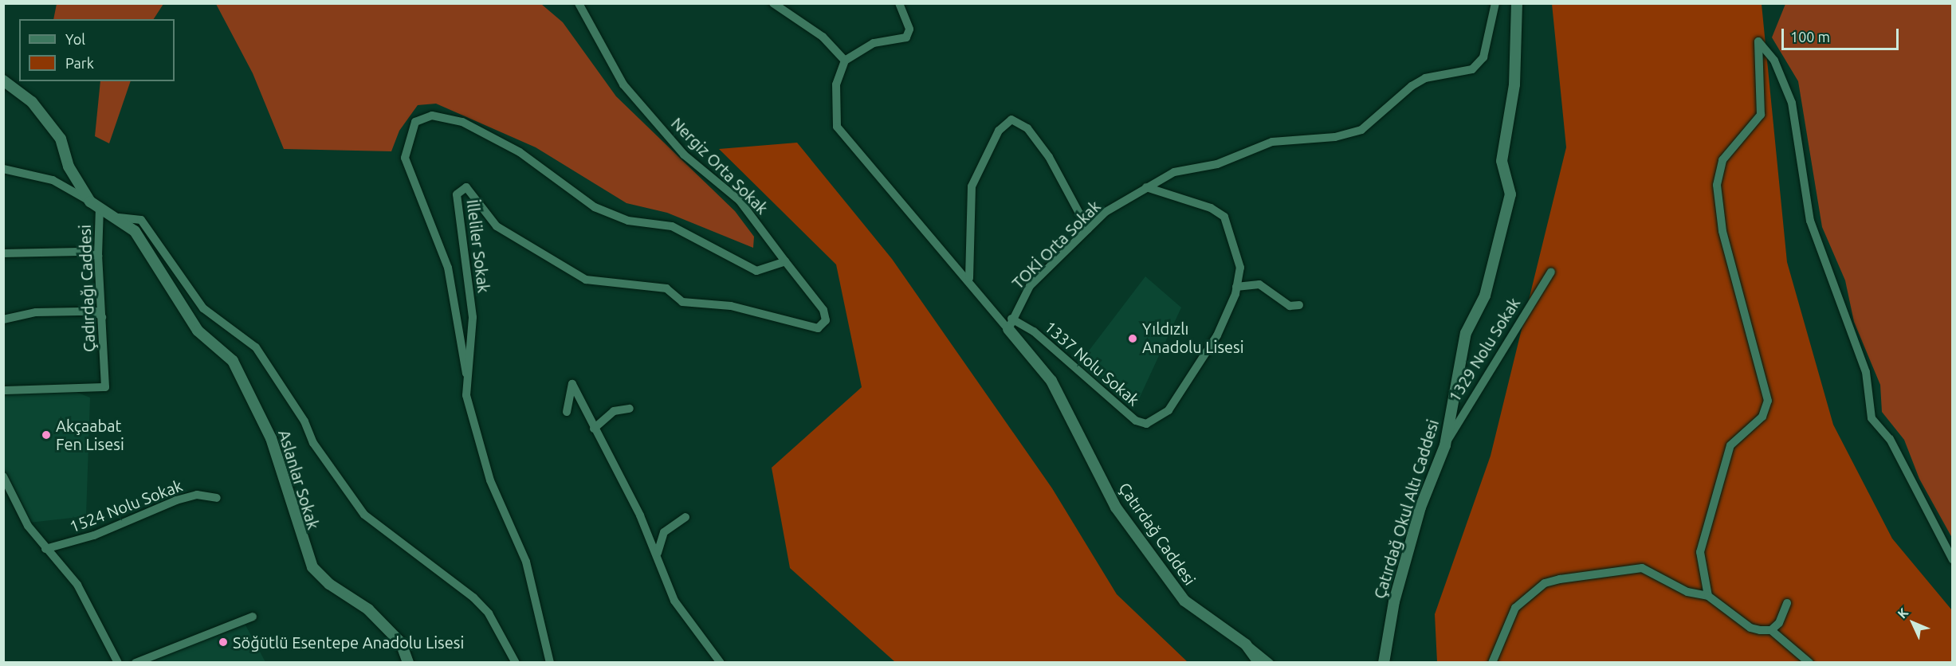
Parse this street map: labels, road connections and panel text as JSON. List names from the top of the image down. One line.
{"streets":{"street":["Nergiz Orta Sokak","TOKİ Orta Sokak","İlleliler Sokak","Çadırdağı Caddesi","1329 Nolu Sokak","1337 Nolu Sokak","Aslanlar Sokak","1524 Nolu Sokak","Çatırdağ Okul Altı Caddesi","Çatırdağ Caddesi"]},"crossings":[["Nergiz Orta Sokak","İlleliler Sokak"],["TOKİ Orta Sokak","1337 Nolu Sokak"],["TOKİ Orta Sokak","Çatırdağ Caddesi"],["Çadırdağı Caddesi","Aslanlar Sokak"],["1329 Nolu Sokak","Çatırdağ Okul Altı Caddesi"],["1337 Nolu Sokak","Çatırdağ Caddesi"]],"places":["Yıldızlı Anadolu Lisesi","Akçaabat Fen Lisesi","Söğütlü Esentepe Anadolu Lisesi"],"legend":["Yol","Park"],"scale_bar":"100 m","north":"top left"}
